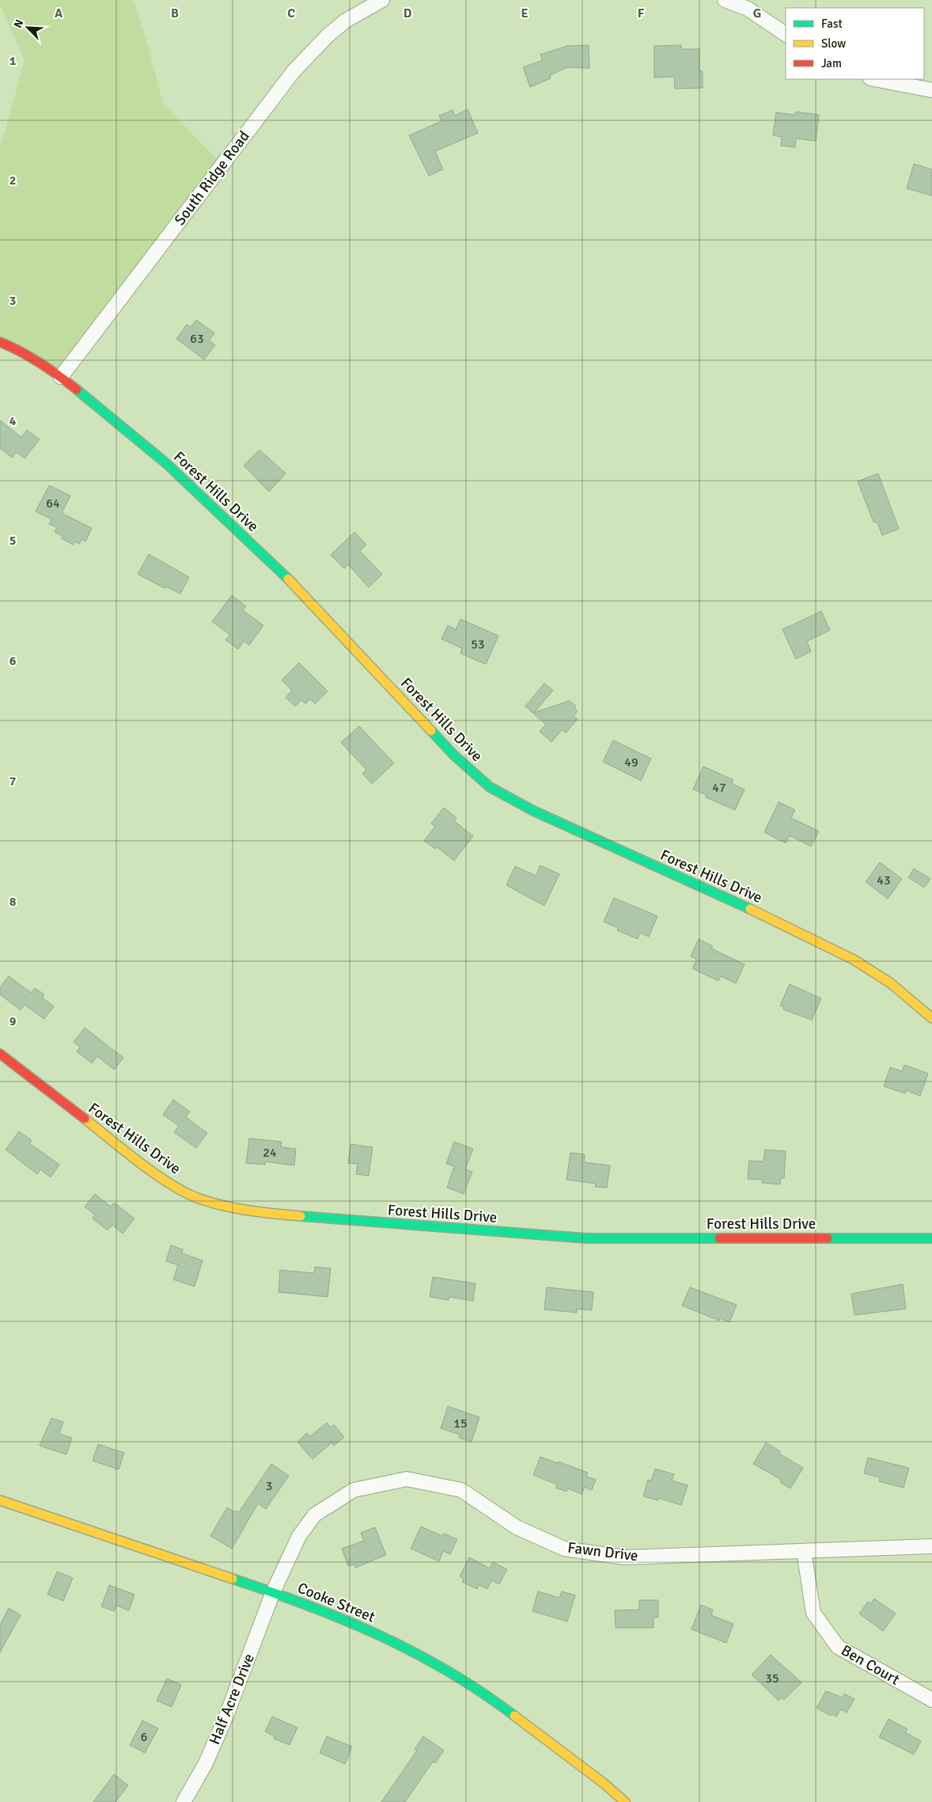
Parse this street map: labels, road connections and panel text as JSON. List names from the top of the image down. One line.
{"streets":{"street":["South Ridge Road","Forest Hills Drive","Fawn Drive","Cooke Street","Ben Court","Half Acre Drive"]},"crossings":[["South Ridge Road","Forest Hills Drive"],["Fawn Drive","Cooke Street"],["Fawn Drive","Ben Court"],["Fawn Drive","Half Acre Drive"],["Cooke Street","Half Acre Drive"]],"house_numbers":["63","64","53","49","47","43","24","15","3","35","6"],"legend":["Fast","Slow","Jam"],"north":"top left","grid":{"columns":["A","B","C","D","E","F","G"],"rows":["1","2","3","4","5","6","7","8","9"]}}
